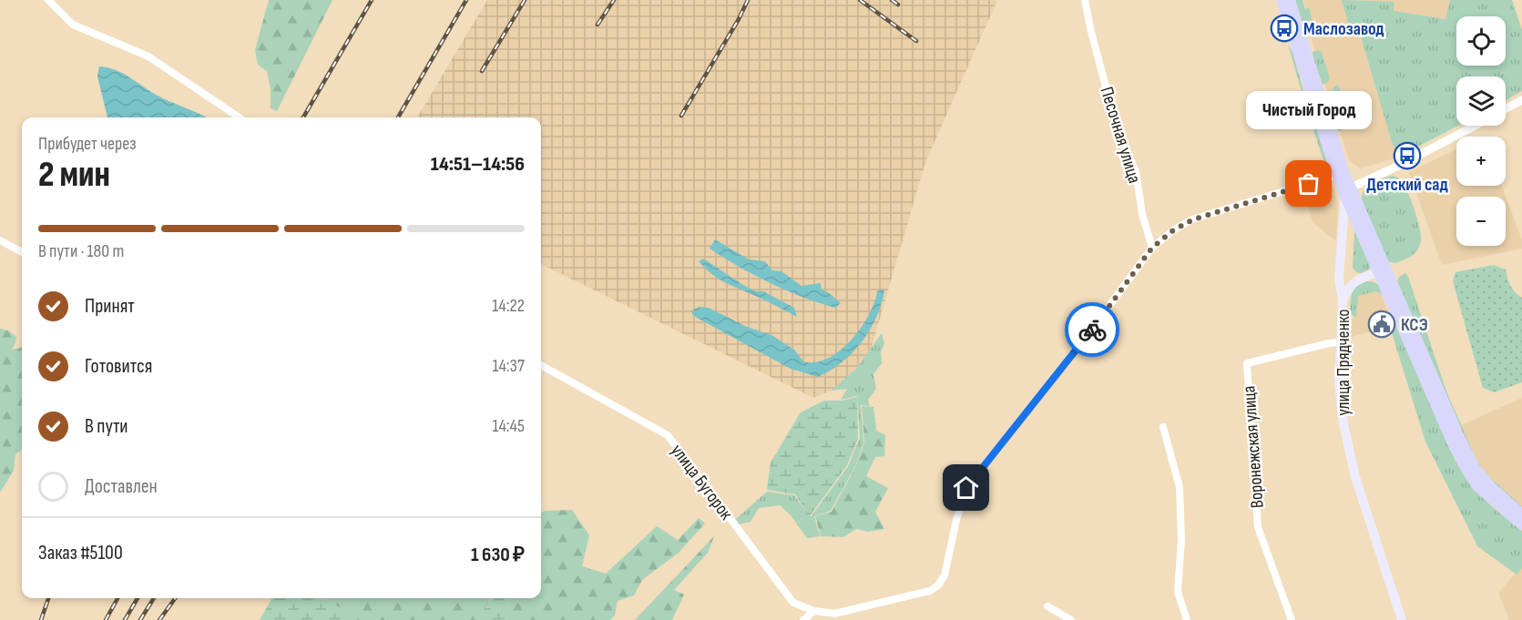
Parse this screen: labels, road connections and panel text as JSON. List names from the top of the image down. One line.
{"streets":{"main road":["улица Прядченко"],"street":["Песочная улица","Воронежская улица","улица Бугорок"]},"crossings":[["улица Прядченко","Воронежская улица"]],"places":{"bus stop":["Маслозавод","Детский сад"],"other":["Чистый Город"],"public building":["КСЭ"]},"page":{"map_buttons":["+","−"],"bubble":"Чистый Город","heading":["2 мин","Прибудет через","14:51–14:56"],"panel":["Заказ #5100","1 630 ₽"],"bar":"В пути · 180 m","list":[["Принят","14:22"],["Готовится","14:37"],["В пути","14:45"],"Доставлен"]}}
